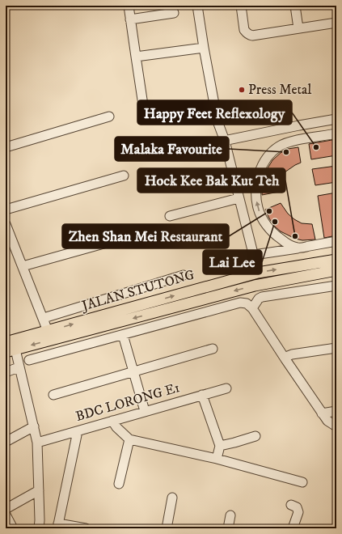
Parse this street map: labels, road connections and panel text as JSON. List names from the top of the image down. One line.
{"streets":{"main road":["JALAN STUTONG"],"street":["BDC LORONG E1"]},"places":["Press Metal","Happy Feet Reflexology","Malaka Favourite","Zhen Shan Mei Restaurant","Lai Lee","Hock Kee Bak Kut Teh"]}
